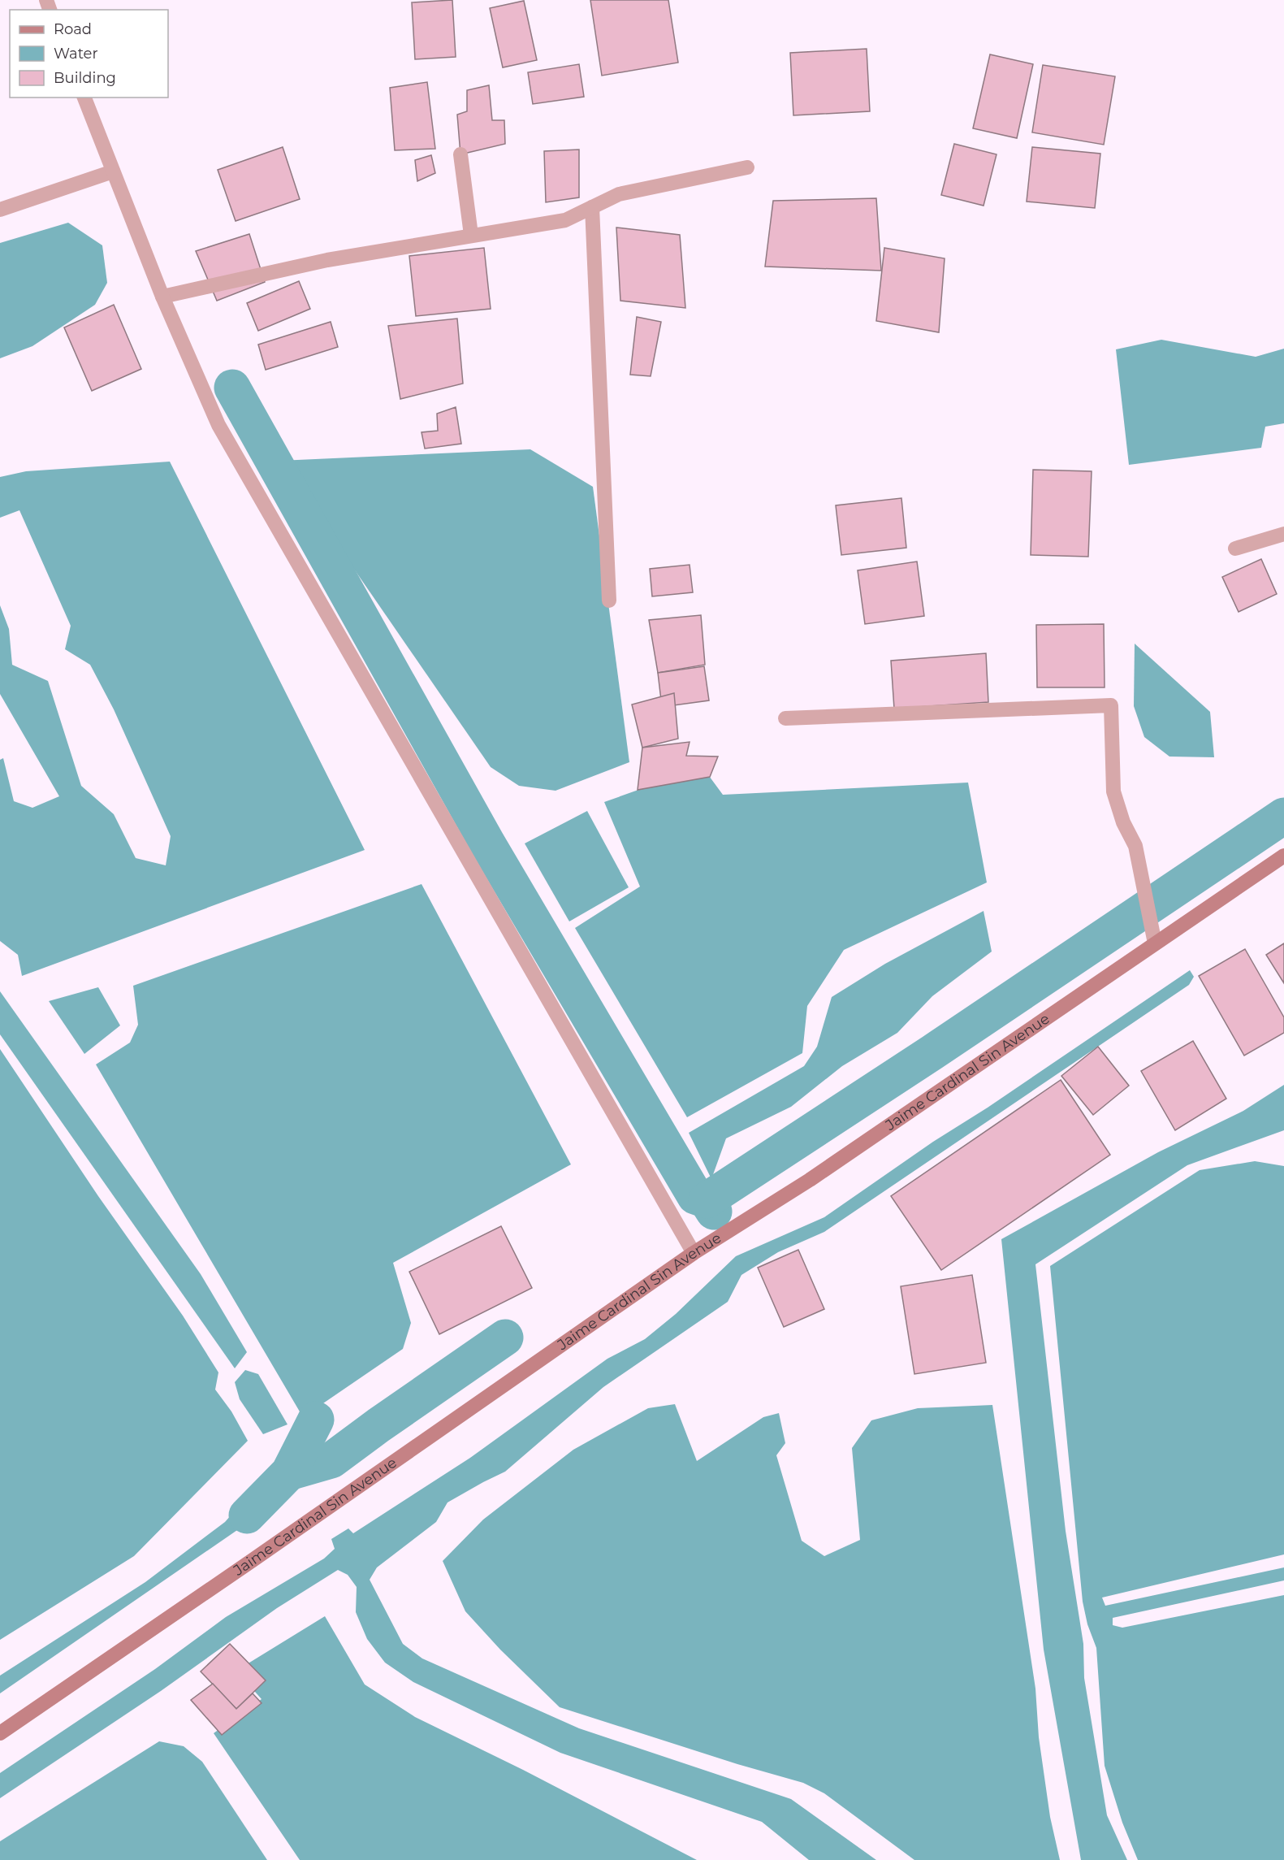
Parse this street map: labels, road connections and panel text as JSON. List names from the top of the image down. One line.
{"streets":{"main road":["Jaime Cardinal Sin Avenue"]},"legend":["Road","Water","Building"]}
